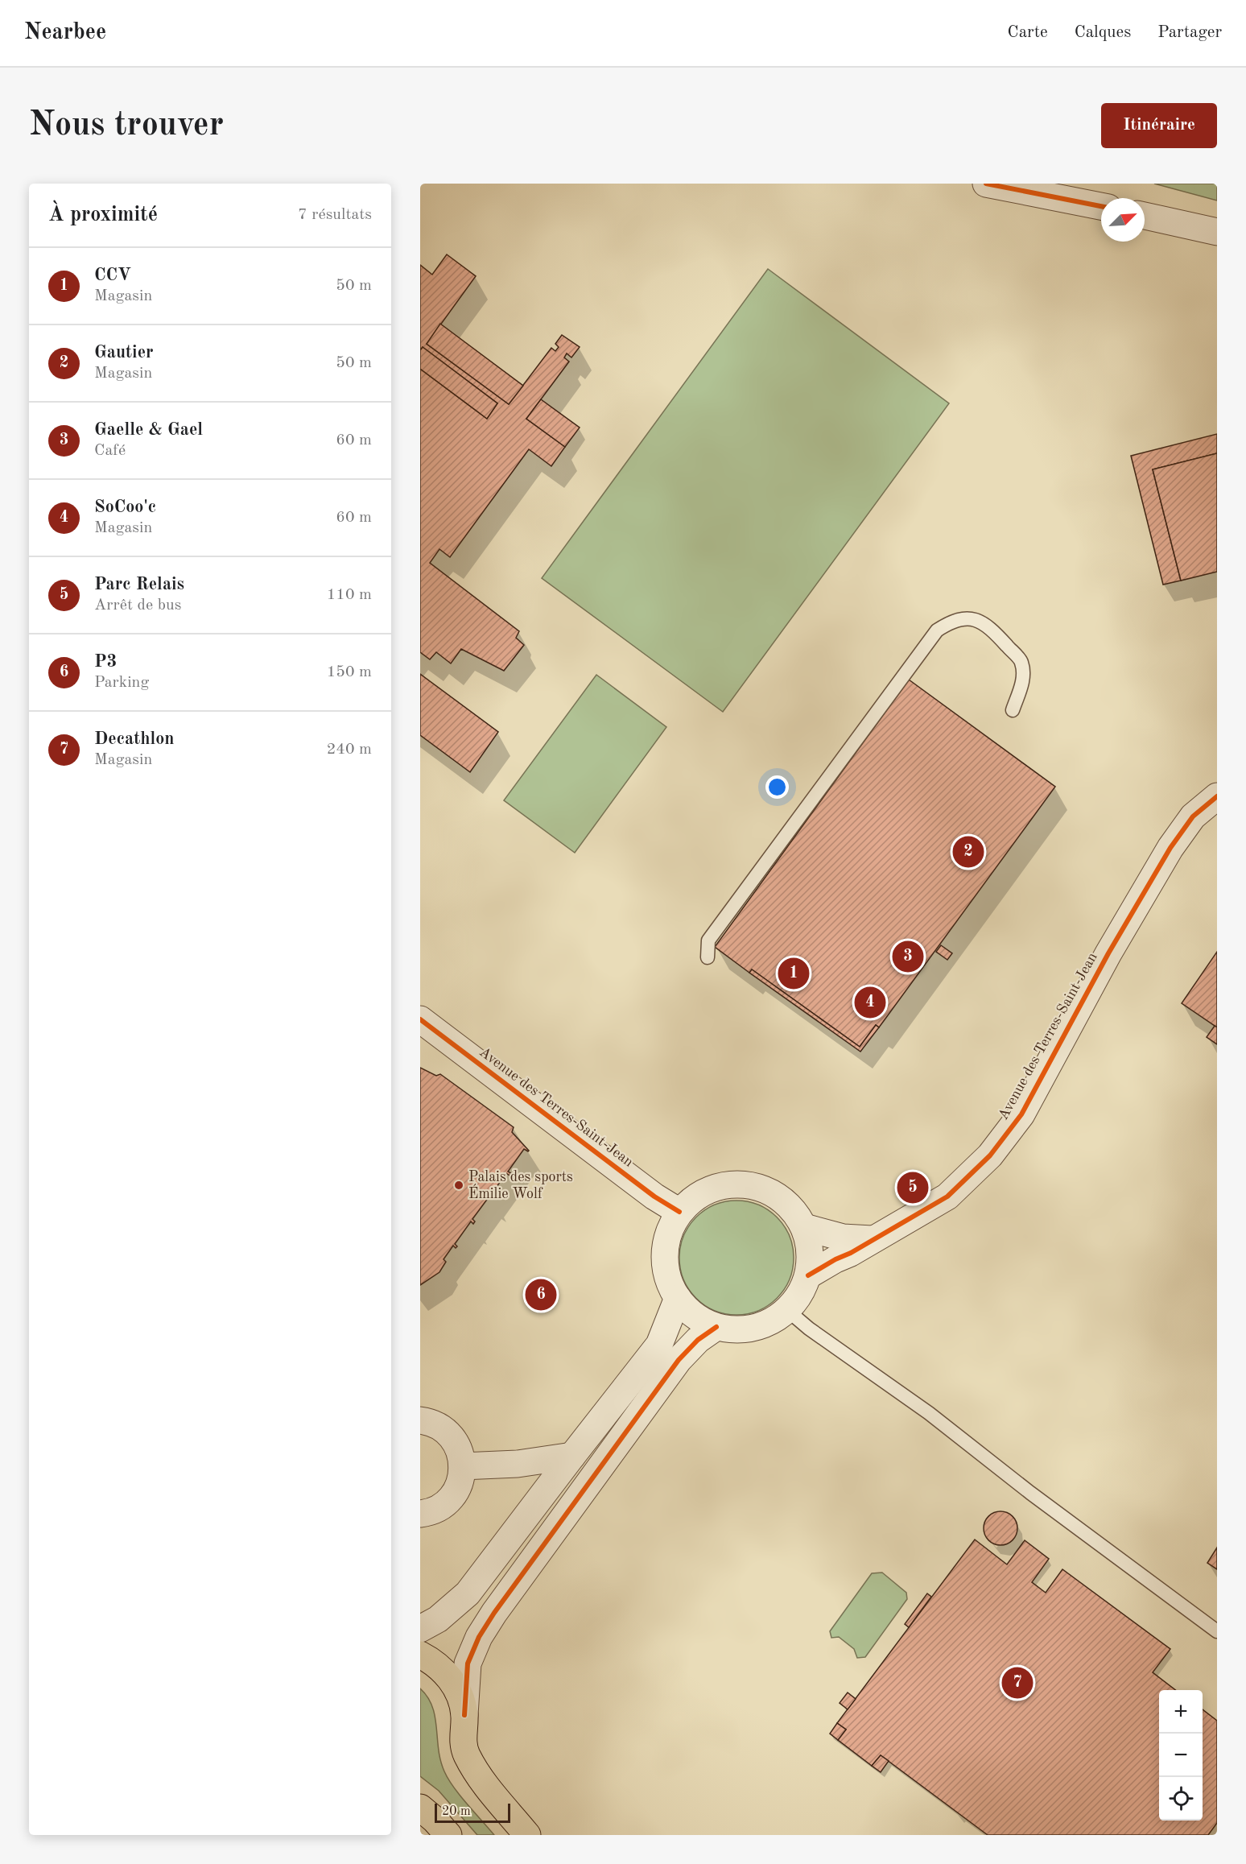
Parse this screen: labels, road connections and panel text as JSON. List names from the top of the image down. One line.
{"streets":{"street":["Avenue des Terres-Saint-Jean"]},"places":["Palais des sports Émilie Wolf"],"scale_bar":"20 m","north":"top right","page":{"header":"Nearbee","nav":["Carte","Calques","Partager"],"buttons":"Itinéraire","title":"Nous trouver","heading":["À proximité","7 résultats"],"list":[{"mark":"1","name":"CCV","note":"Magasin","value":"50 m"},{"mark":"2","name":"Gautier","note":"Magasin","value":"50 m"},{"mark":"3","name":"Gaelle & Gael","note":"Café","value":"60 m"},{"mark":"4","name":"SoCoo'c","note":"Magasin","value":"60 m"},{"mark":"5","name":"Parc Relais","note":"Arrêt de bus","value":"110 m"},{"mark":"6","name":"P3","note":"Parking","value":"150 m"},{"mark":"7","name":"Decathlon","note":"Magasin","value":"240 m"}],"pins":["2","3","1","4","5","6","7"],"map_buttons":["+","−"],"scale":"20 m"}}
